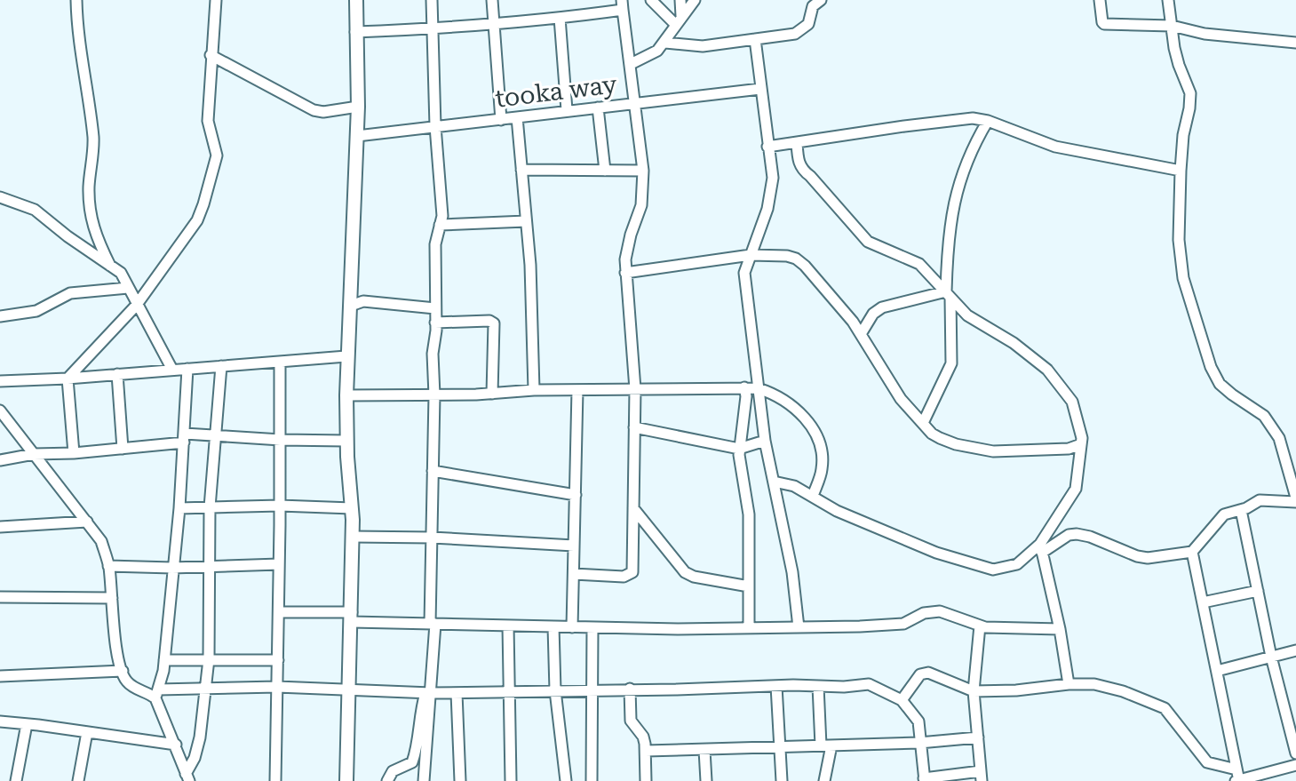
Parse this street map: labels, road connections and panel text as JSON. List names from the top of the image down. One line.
{"streets":{"street":["tooka way"]}}
